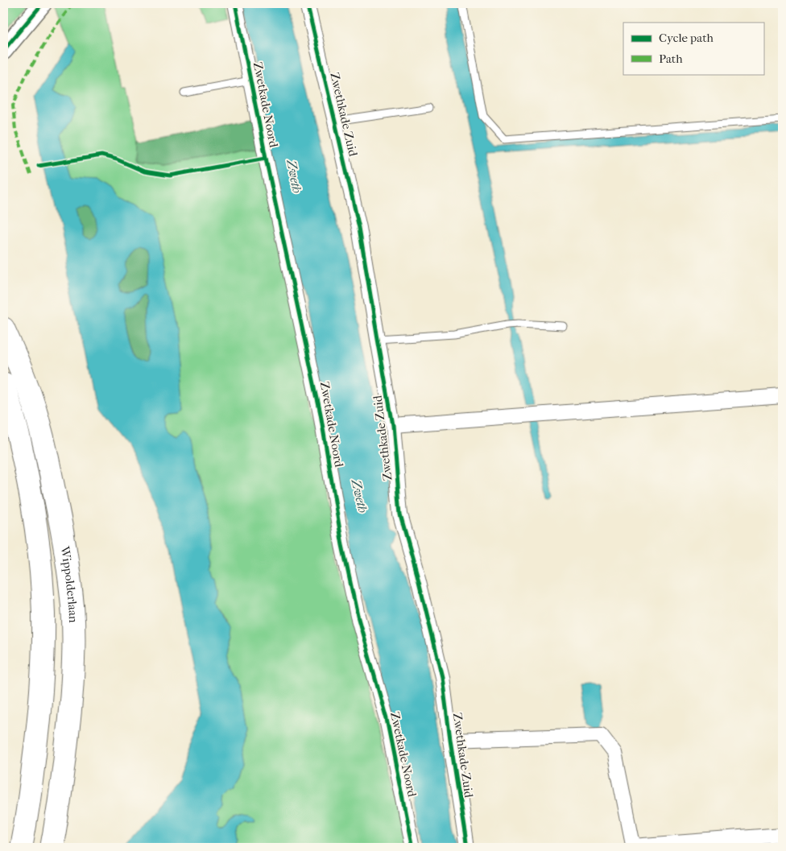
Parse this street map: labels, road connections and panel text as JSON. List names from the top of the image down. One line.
{"streets":{"main road":["Wippolderlaan"],"street":["Zwetkade Noord","Zwethkade Zuid"]},"water":["Zweth"],"legend":["Cycle path","Path"]}
